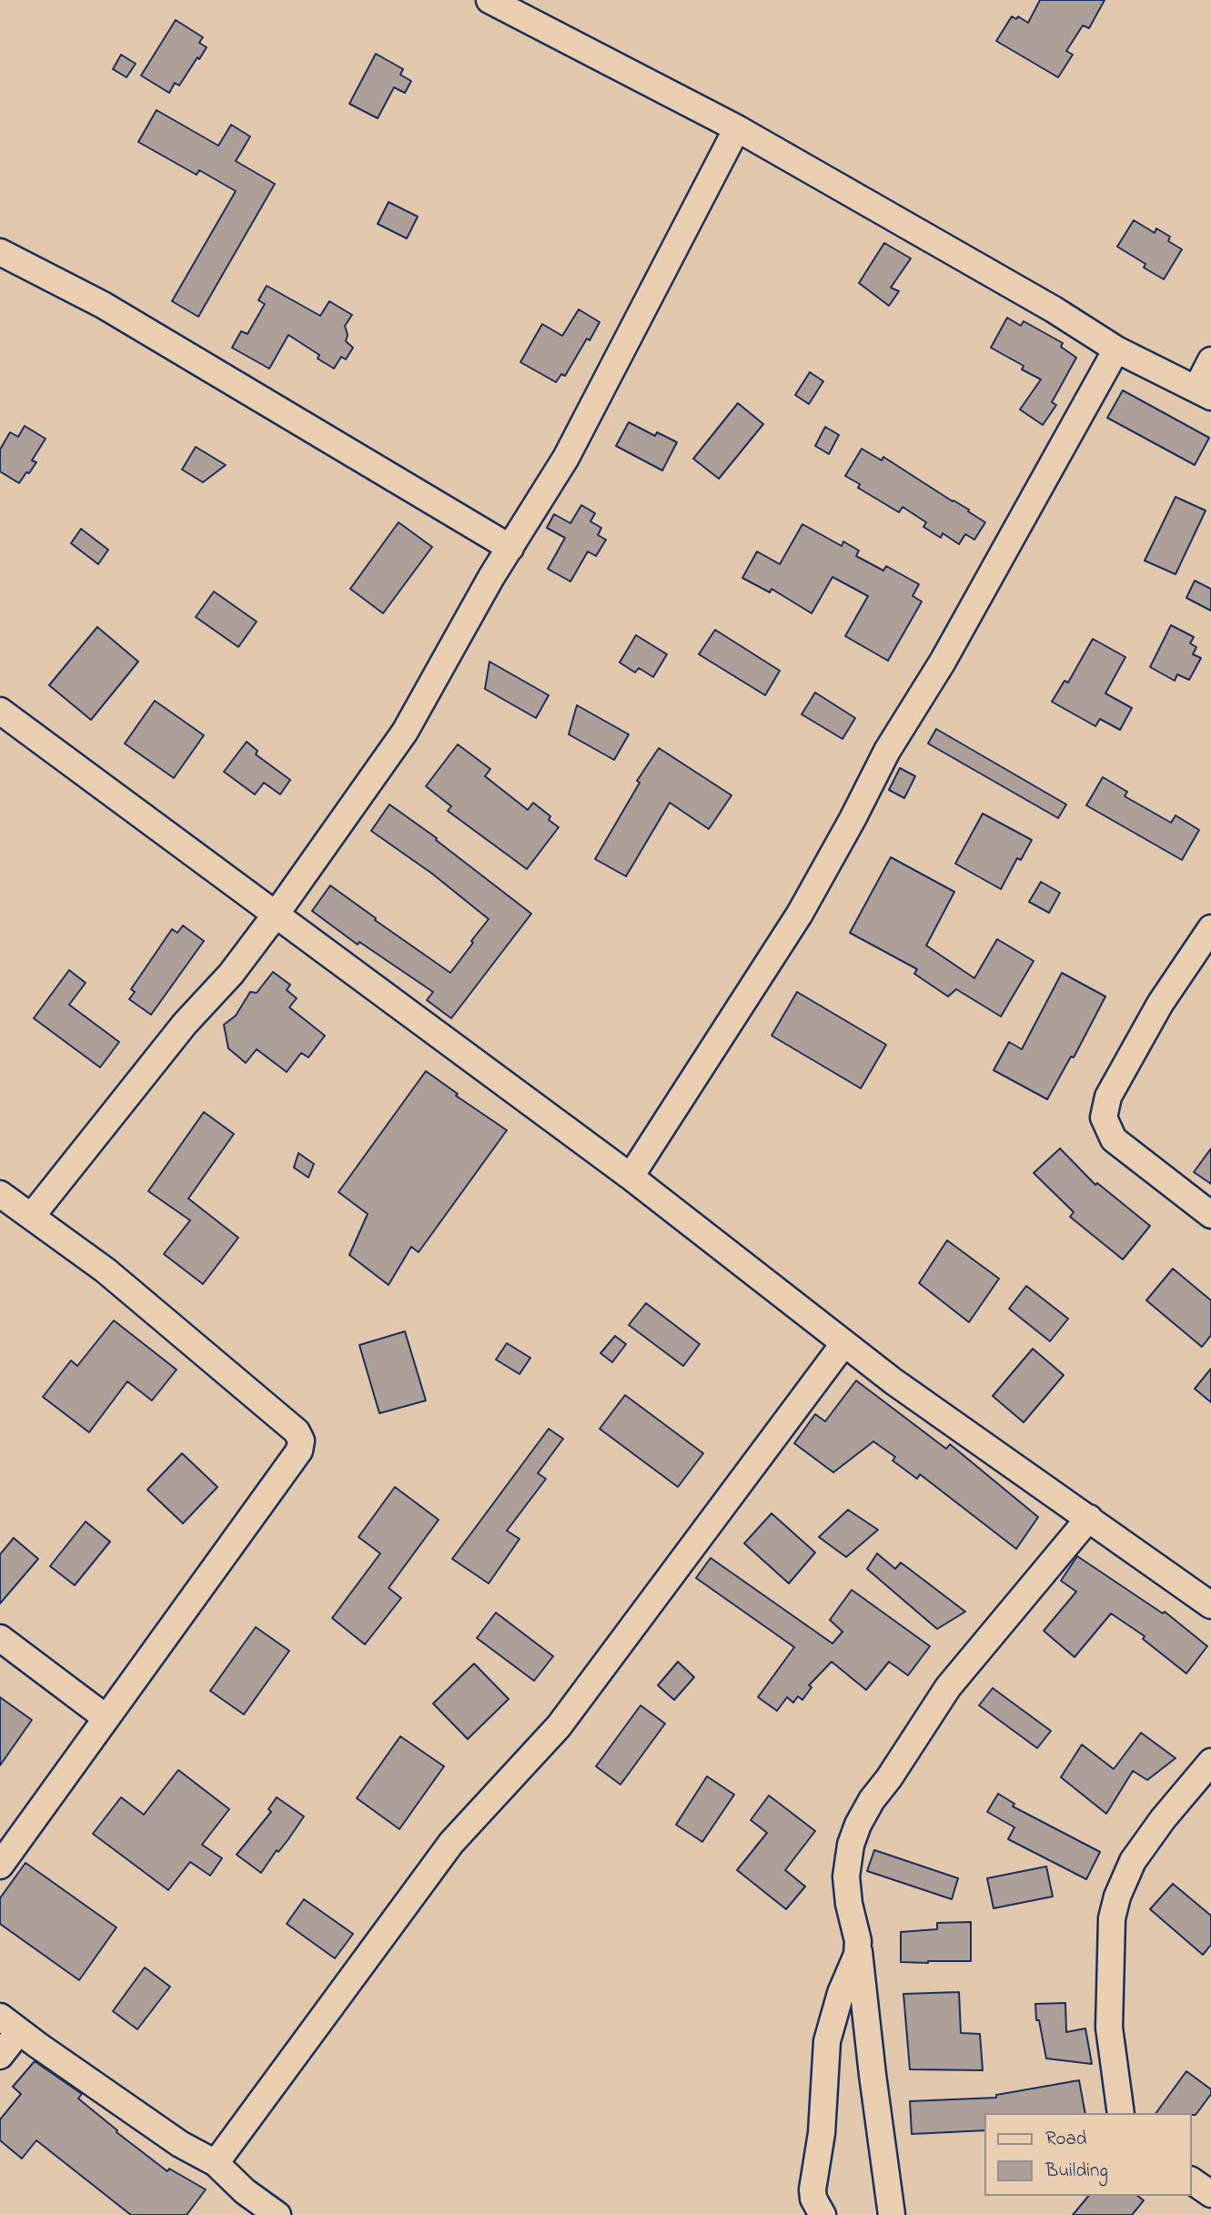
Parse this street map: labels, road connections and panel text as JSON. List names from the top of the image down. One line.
{"legend":["Road","Building"]}
